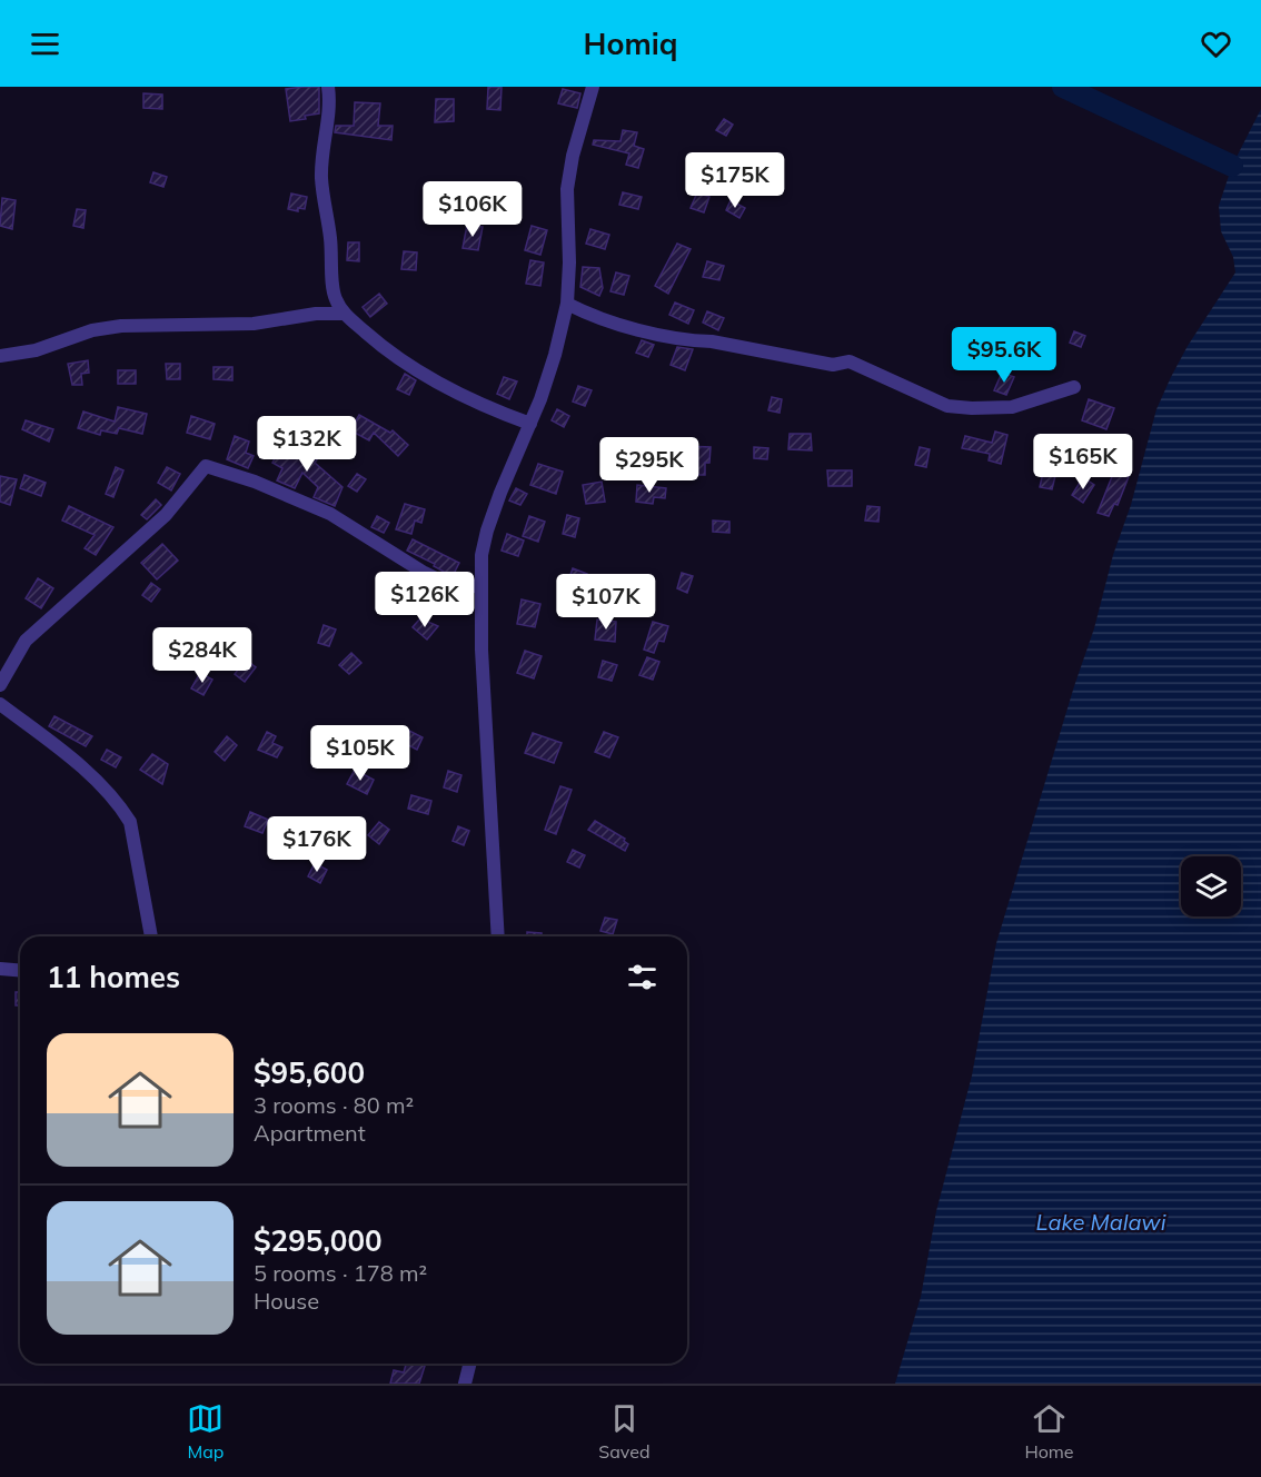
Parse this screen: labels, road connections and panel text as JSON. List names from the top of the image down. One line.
{"water":["Lake Malawi"],"page":{"header":"Homiq","price":["$175K","$106K","$95.6K","$132K","$165K","$295K","$126K","$107K","$284K","$105K","$176K"],"heading":"11 homes","list":[{"name":"$95,600","note":"3 rooms · 80 m² · Apartment"},{"name":"$295,000","note":"5 rooms · 178 m² · House"}],"tabs":["Map","Saved","Home"]}}
